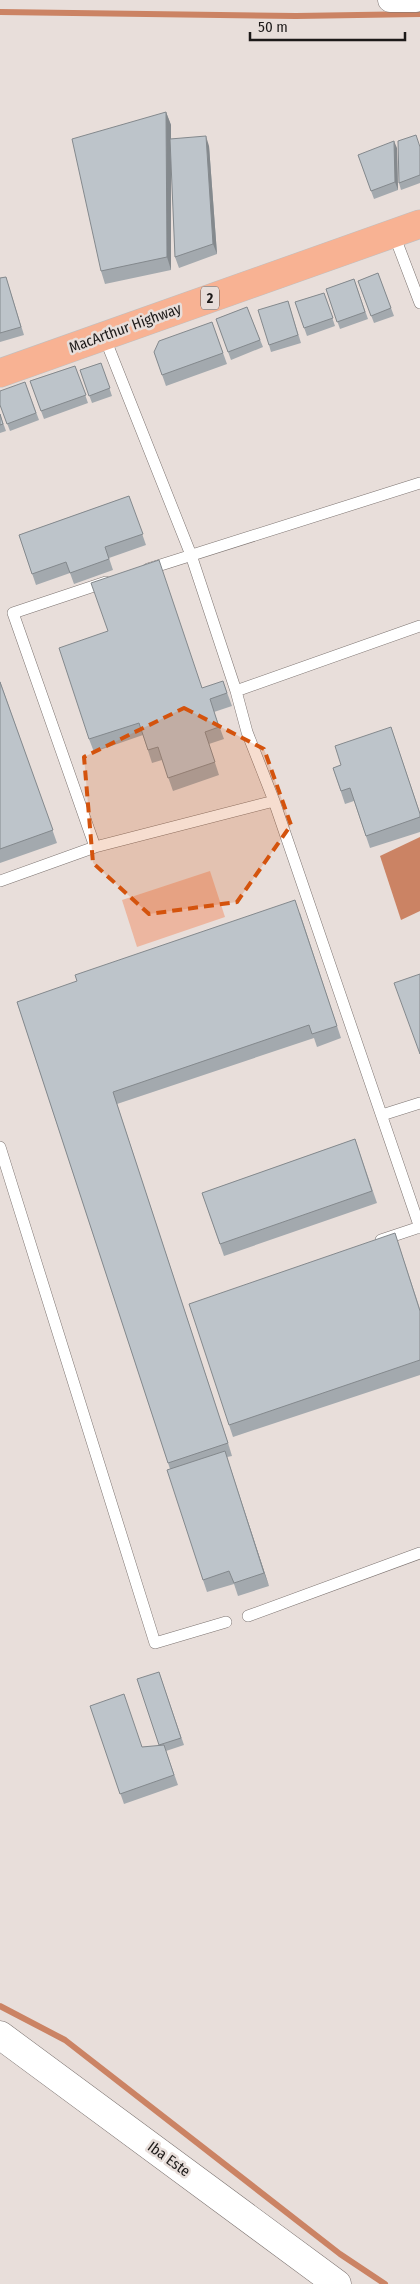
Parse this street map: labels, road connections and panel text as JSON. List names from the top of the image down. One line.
{"streets":{"highway":["2","MacArthur Highway"],"street":["Iba Este"]},"scale_bar":"50 m"}
